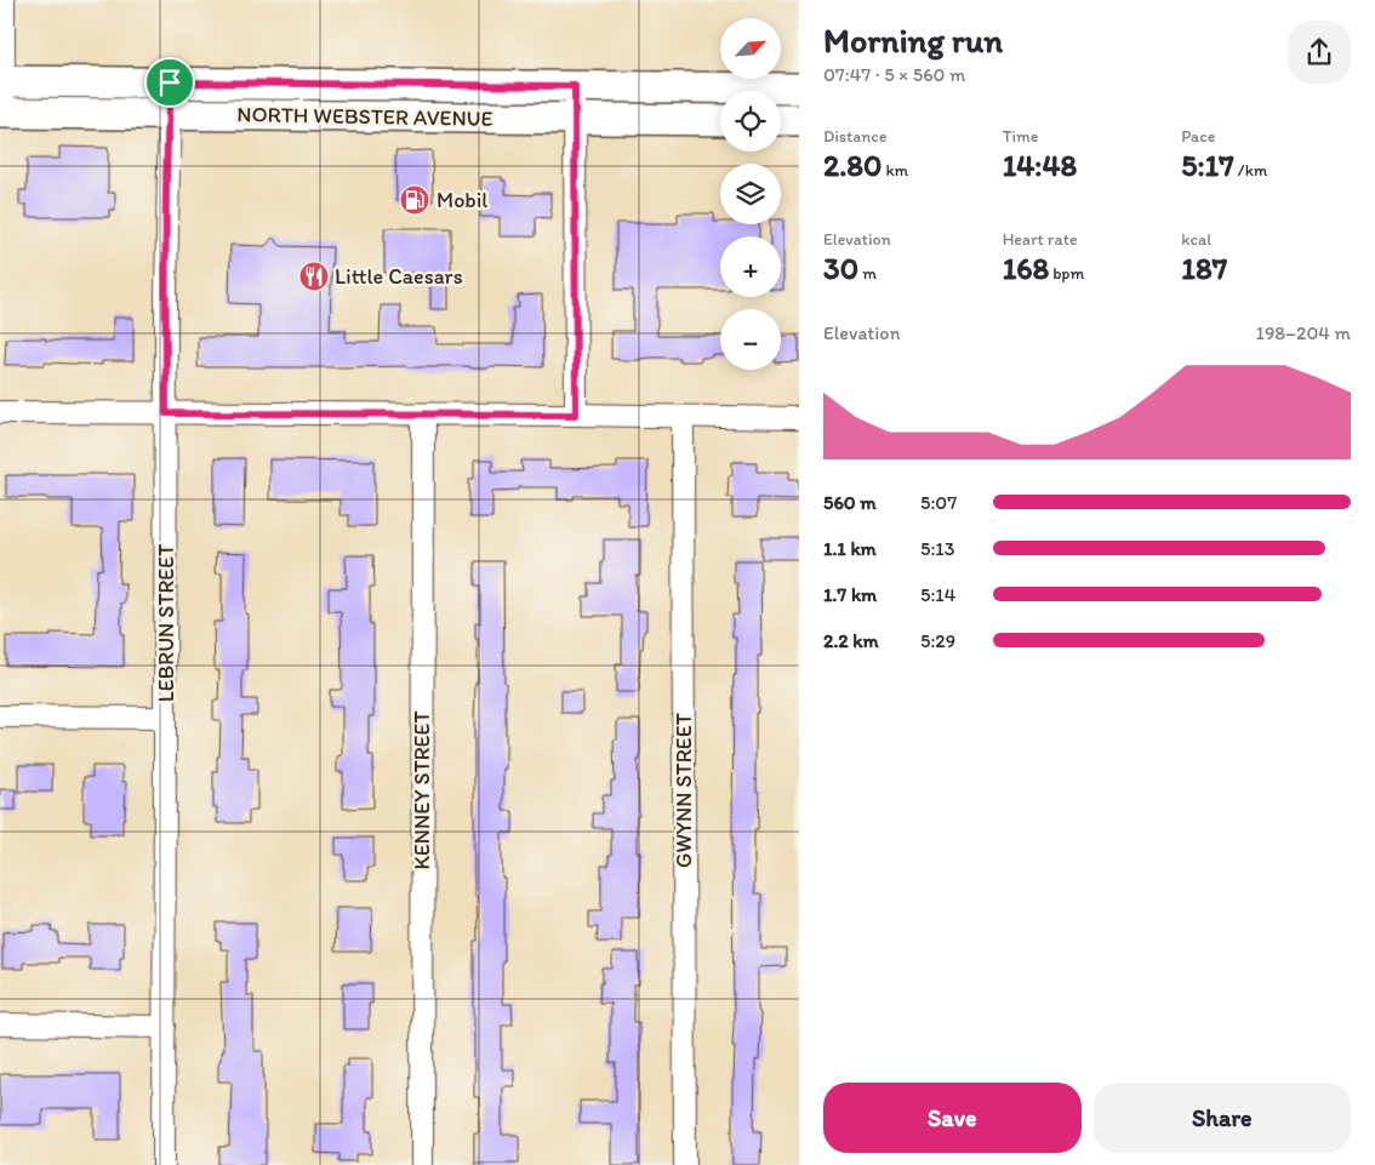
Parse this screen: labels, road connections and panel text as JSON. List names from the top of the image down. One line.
{"streets":{"main road":["NORTH WEBSTER AVENUE"],"street":["LEBRUN STREET","KENNEY STREET","GWYNN STREET"]},"crossings":[["NORTH WEBSTER AVENUE","LEBRUN STREET"]],"places":{"fuel station":["Mobil"],"restaurant":["Little Caesars"]},"north":"top right","page":{"heading":["Morning run","07:47 · 5 × 560 m"],"map_buttons":["+","−"],"stats":[["Distance","2.80 km"],["Time","14:48"],["Pace","5:17 /km"],["Elevation","30 m"],["Heart rate","168 bpm"],["kcal","187"]],"chart":["Elevation","198–204 m"],"list":[{"name":"560 m","note":"5:07"},{"name":"1.1 km","note":"5:13"},{"name":"1.7 km","note":"5:14"},{"name":"2.2 km","note":"5:29"}],"buttons":["Save","Share"]}}
